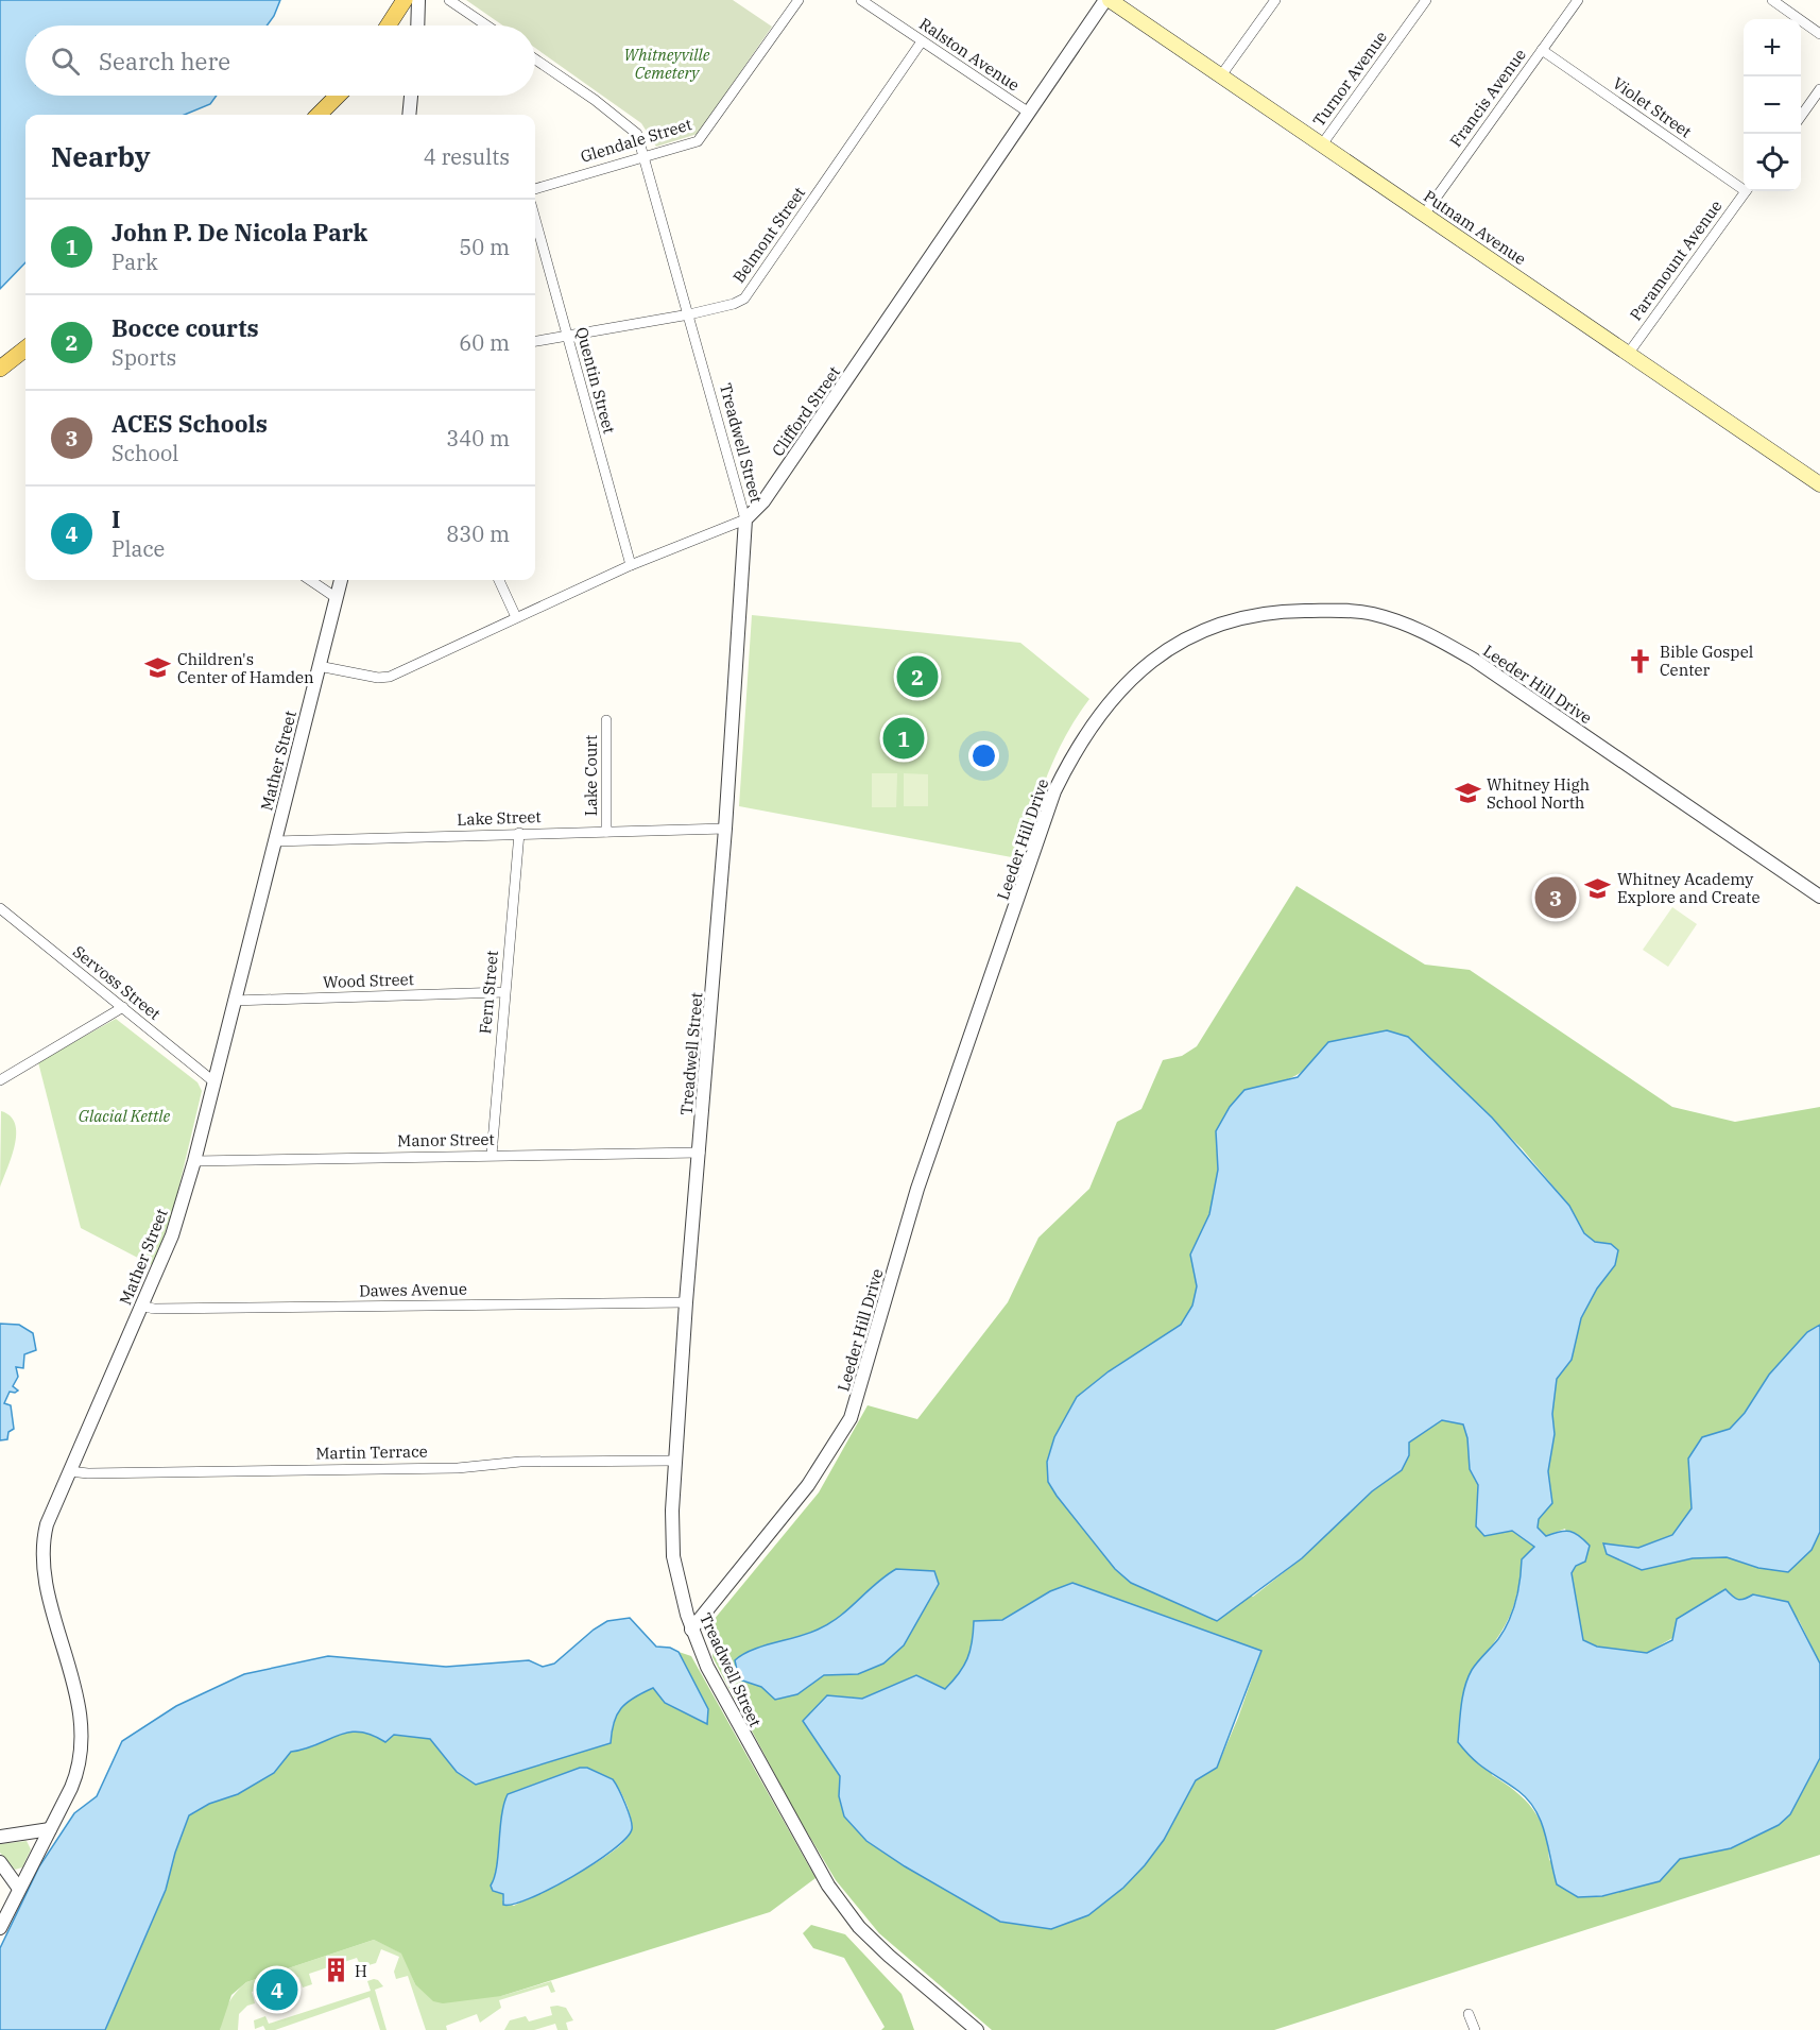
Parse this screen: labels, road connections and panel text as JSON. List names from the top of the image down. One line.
{"streets":{"main road":["Putnam Avenue"],"street":["Ralston Avenue","Turnor Avenue","Francis Avenue","Violet Street","Glendale Street","Belmont Street","Paramount Avenue","Quentin Street","Clifford Street","Treadwell Street","Leeder Hill Drive","Mather Street","Lake Court","Lake Street","Wood Street","Servoss Street","Fern Street","Manor Street","Dawes Avenue","Martin Terrace"]},"crossings":[["Ralston Avenue","Belmont Street"],["Ralston Avenue","Clifford Street"],["Turnor Avenue","Putnam Avenue"],["Francis Avenue","Violet Street"],["Francis Avenue","Putnam Avenue"],["Glendale Street","Treadwell Street"],["Putnam Avenue","Paramount Avenue"],["Putnam Avenue","Clifford Street"],["Belmont Street","Quentin Street"],["Belmont Street","Treadwell Street"],["Quentin Street","Clifford Street"],["Clifford Street","Treadwell Street"],["Clifford Street","Mather Street"],["Treadwell Street","Leeder Hill Drive"],["Treadwell Street","Lake Street"],["Treadwell Street","Manor Street"],["Treadwell Street","Dawes Avenue"],["Treadwell Street","Martin Terrace"],["Mather Street","Lake Street"],["Mather Street","Wood Street"],["Mather Street","Servoss Street"],["Mather Street","Manor Street"],["Mather Street","Dawes Avenue"],["Mather Street","Martin Terrace"],["Lake Court","Lake Street"],["Lake Street","Fern Street"],["Wood Street","Fern Street"],["Fern Street","Manor Street"]],"parks":["Whitneyville Cemetery","Glacial Kettle"],"places":{"church":["Bible Gospel Center"],"school or university":["Children's Center of Hamden","Whitney High School North","Whitney Academy Explore and Create"],"building":["H"]},"page":{"map_buttons":["+","−"],"search":"Search here","heading":["Nearby","4 results"],"list":[{"mark":"1","name":"John P. De Nicola Park","note":"Park","value":"50 m"},{"mark":"2","name":"Bocce courts","note":"Sports","value":"60 m"},{"mark":"3","name":"ACES Schools","note":"School","value":"340 m"},{"mark":"4","name":"I","note":"Place","value":"830 m"}],"pins":["2","1","3","4"]}}
